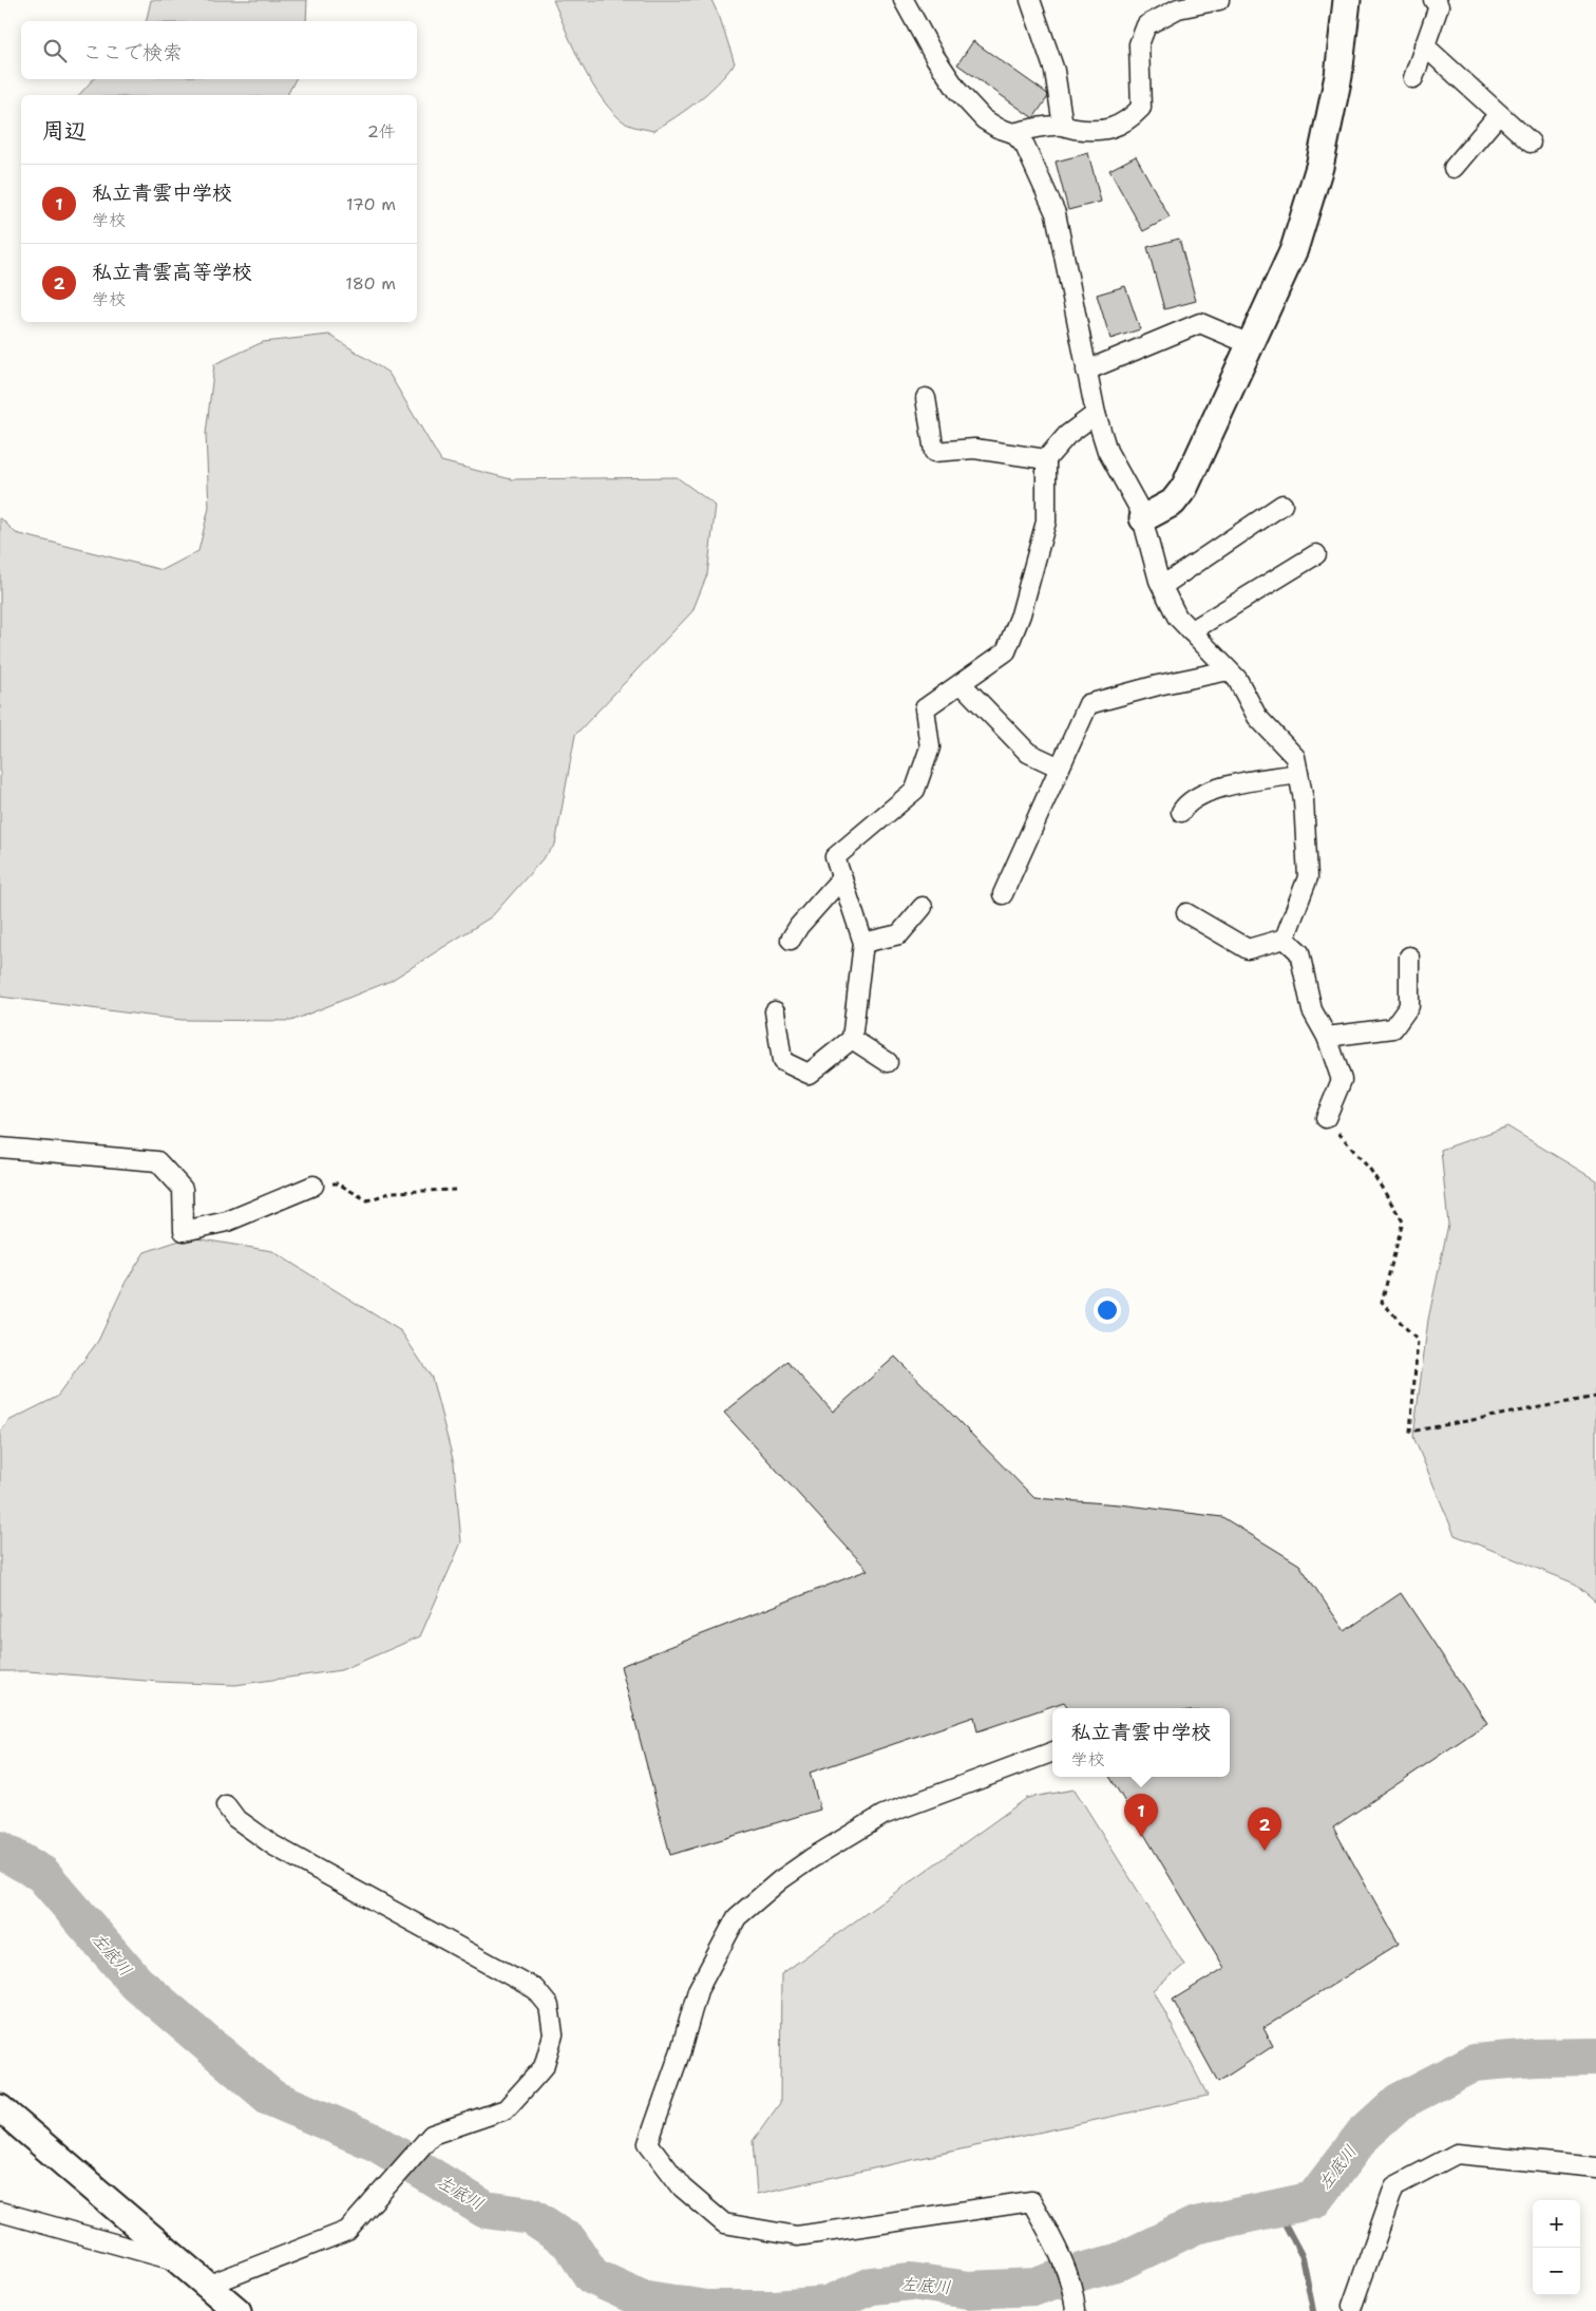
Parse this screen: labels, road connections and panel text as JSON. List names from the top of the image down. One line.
{"water":["左底川"],"page":{"search":"ここで検索","heading":["周辺","2件"],"list":[{"mark":"1","name":"私立青雲中学校","note":"学校","value":"170 m"},{"mark":"2","name":"私立青雲高等学校","note":"学校","value":"180 m"}],"popup":["私立青雲中学校","学校"],"pins":["1","2"],"map_buttons":["+","−"]}}
